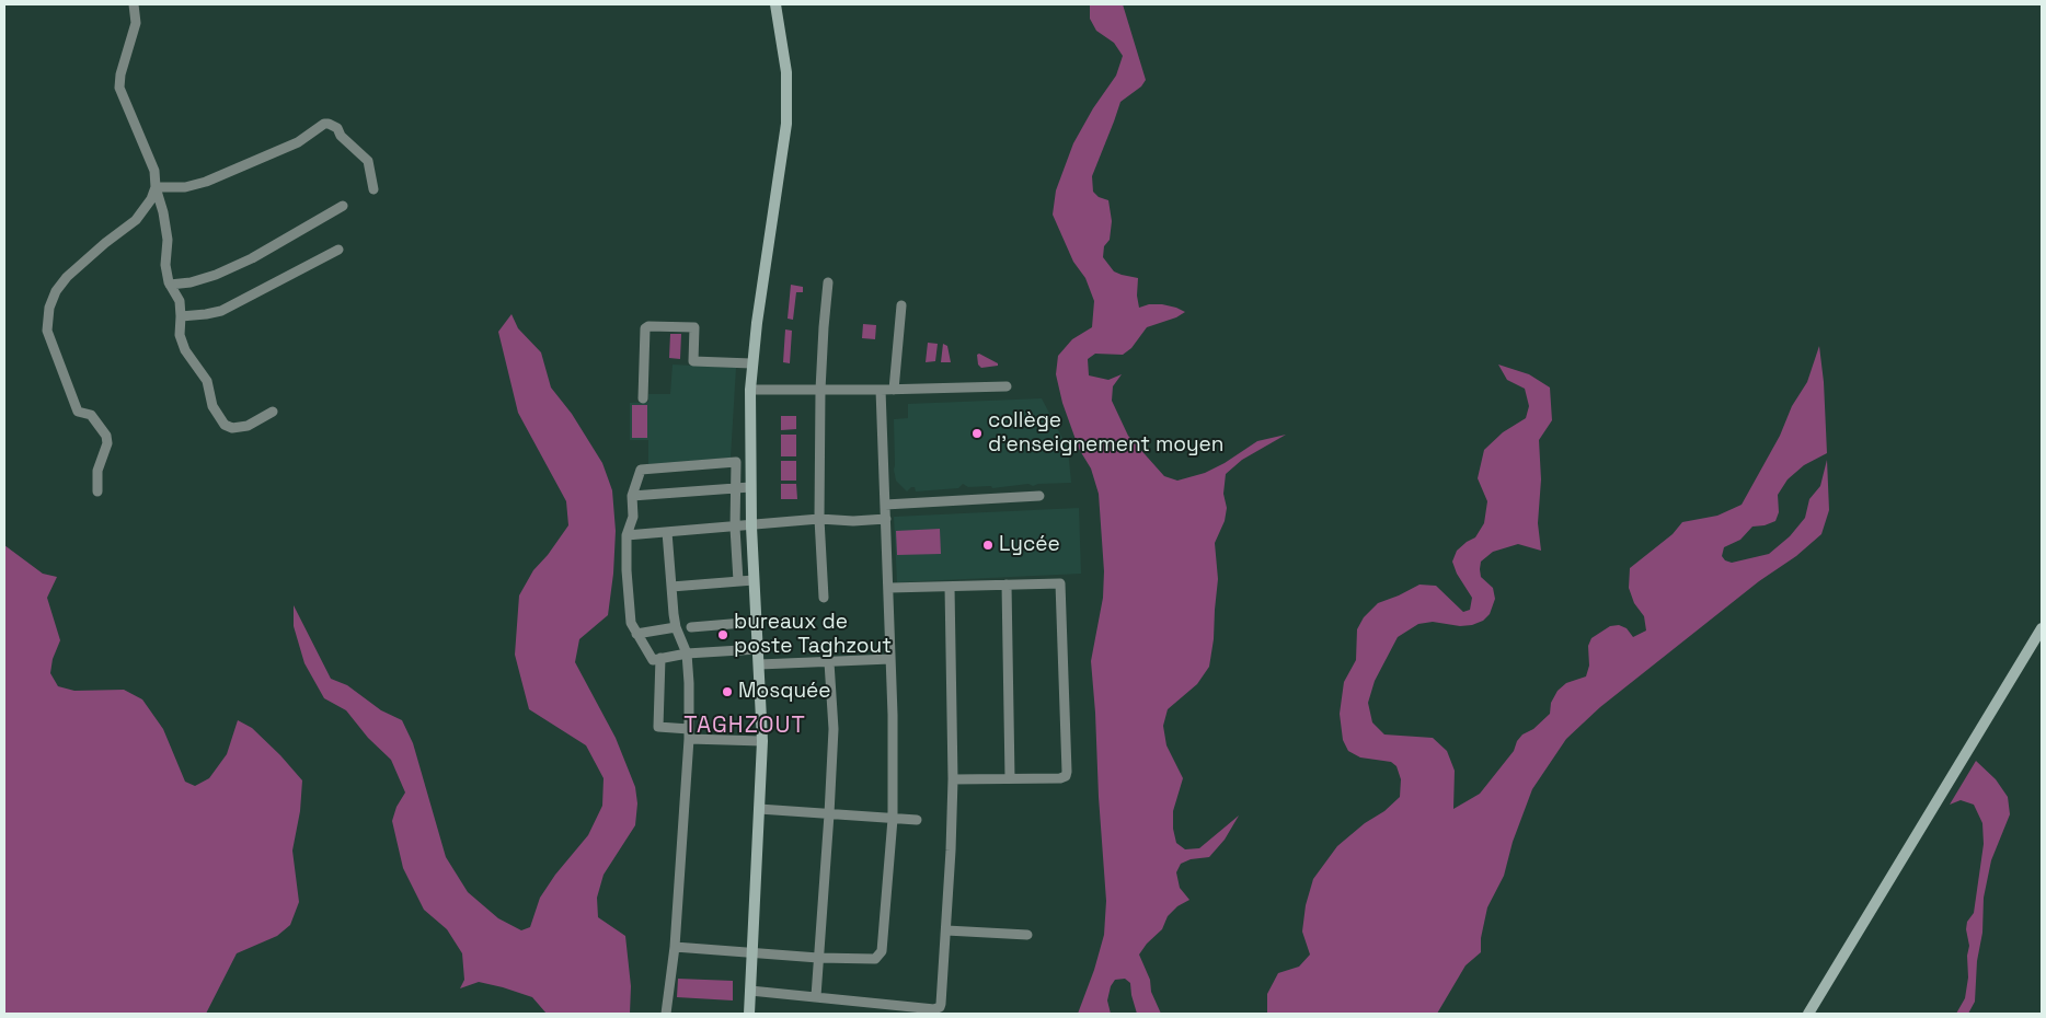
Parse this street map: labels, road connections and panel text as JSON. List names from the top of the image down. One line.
{"districts":["TAGHZOUT"],"places":["collège d'enseignement moyen","Lycée","bureaux de poste Taghzout","Mosquée"]}
